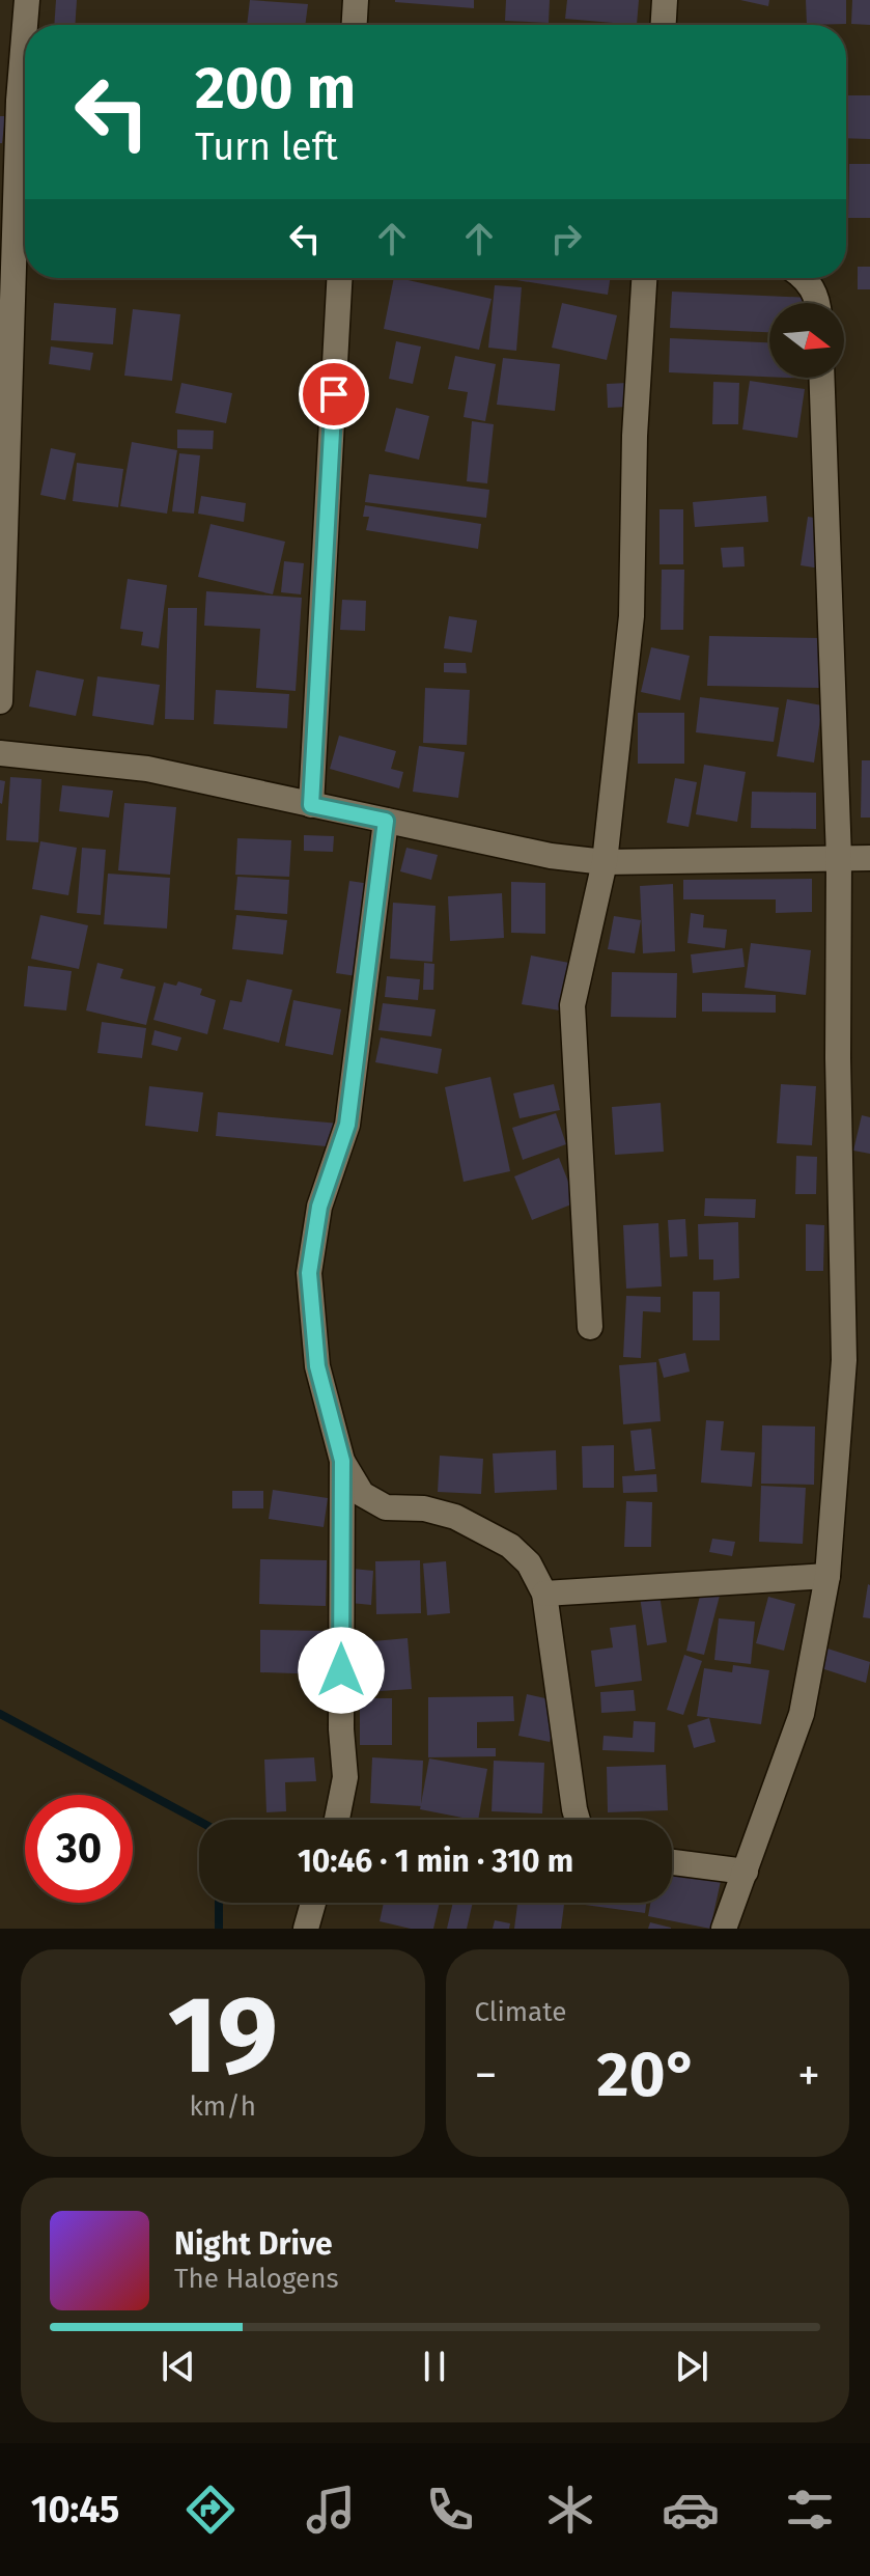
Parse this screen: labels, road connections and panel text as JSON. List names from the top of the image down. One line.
{"north":"right","page":{"turn":["200 m","Turn left"],"limit":"30","trip":"10:46 · 1 min · 310 m","tile":[["19","km/h"],"Climate"],"heat":["−","20°","+"],"song":["Night Drive","The Halogens"],"tabs":"10:45"}}
